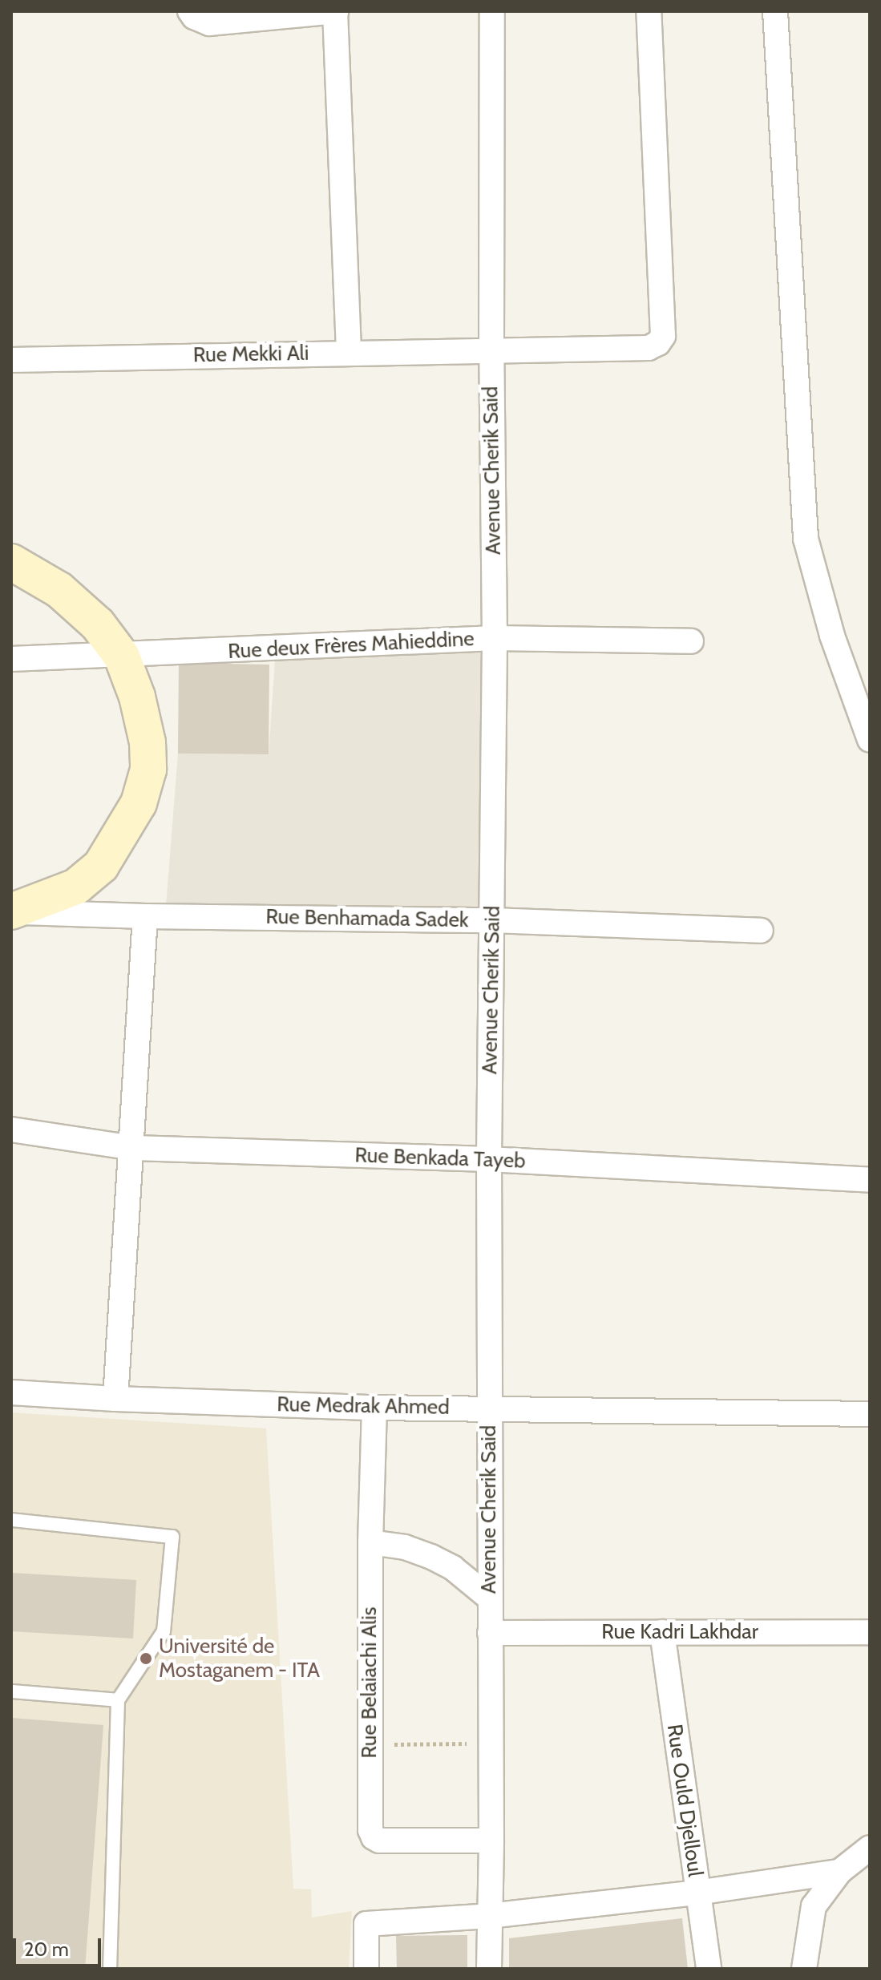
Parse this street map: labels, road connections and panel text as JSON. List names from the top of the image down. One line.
{"streets":{"street":["Rue Mekki Ali","Avenue Cherik Said","Rue deux Frères Mahieddine","Rue Benhamada Sadek","Rue Benkada Tayeb","Rue Medrak Ahmed","Rue Kadri Lakhdar","Rue Belaiachi Alis","Rue Ould Djelloul"]},"crossings":[["Rue Mekki Ali","Avenue Cherik Said"],["Avenue Cherik Said","Rue deux Frères Mahieddine"],["Avenue Cherik Said","Rue Benhamada Sadek"],["Avenue Cherik Said","Rue Benkada Tayeb"],["Avenue Cherik Said","Rue Medrak Ahmed"],["Avenue Cherik Said","Rue Kadri Lakhdar"],["Avenue Cherik Said","Rue Belaiachi Alis"],["Rue Medrak Ahmed","Rue Belaiachi Alis"],["Rue Kadri Lakhdar","Rue Ould Djelloul"]],"places":["Université de Mostaganem - ITA"],"scale_bar":"20 m"}
